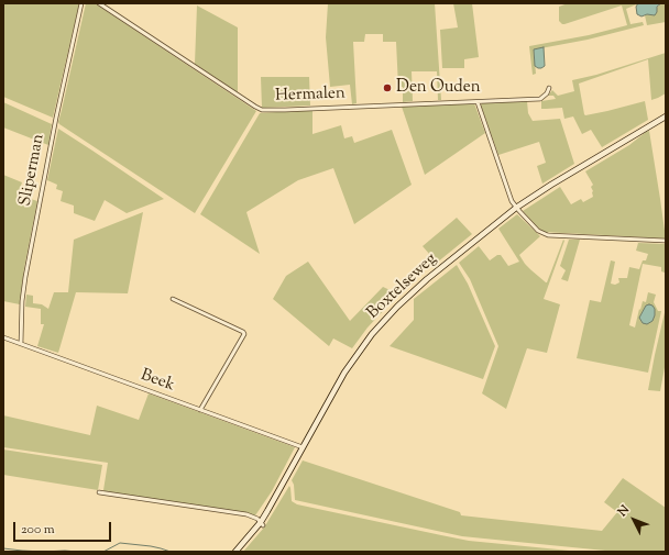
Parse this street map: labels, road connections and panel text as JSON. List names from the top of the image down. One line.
{"streets":{"main road":["Boxtelseweg"],"street":["Hermalen","Sliperman","Beek"]},"crossings":[["Sliperman","Beek"],["Boxtelseweg","Beek"]],"places":["Den Ouden"],"scale_bar":"200 m","north":"top left"}
